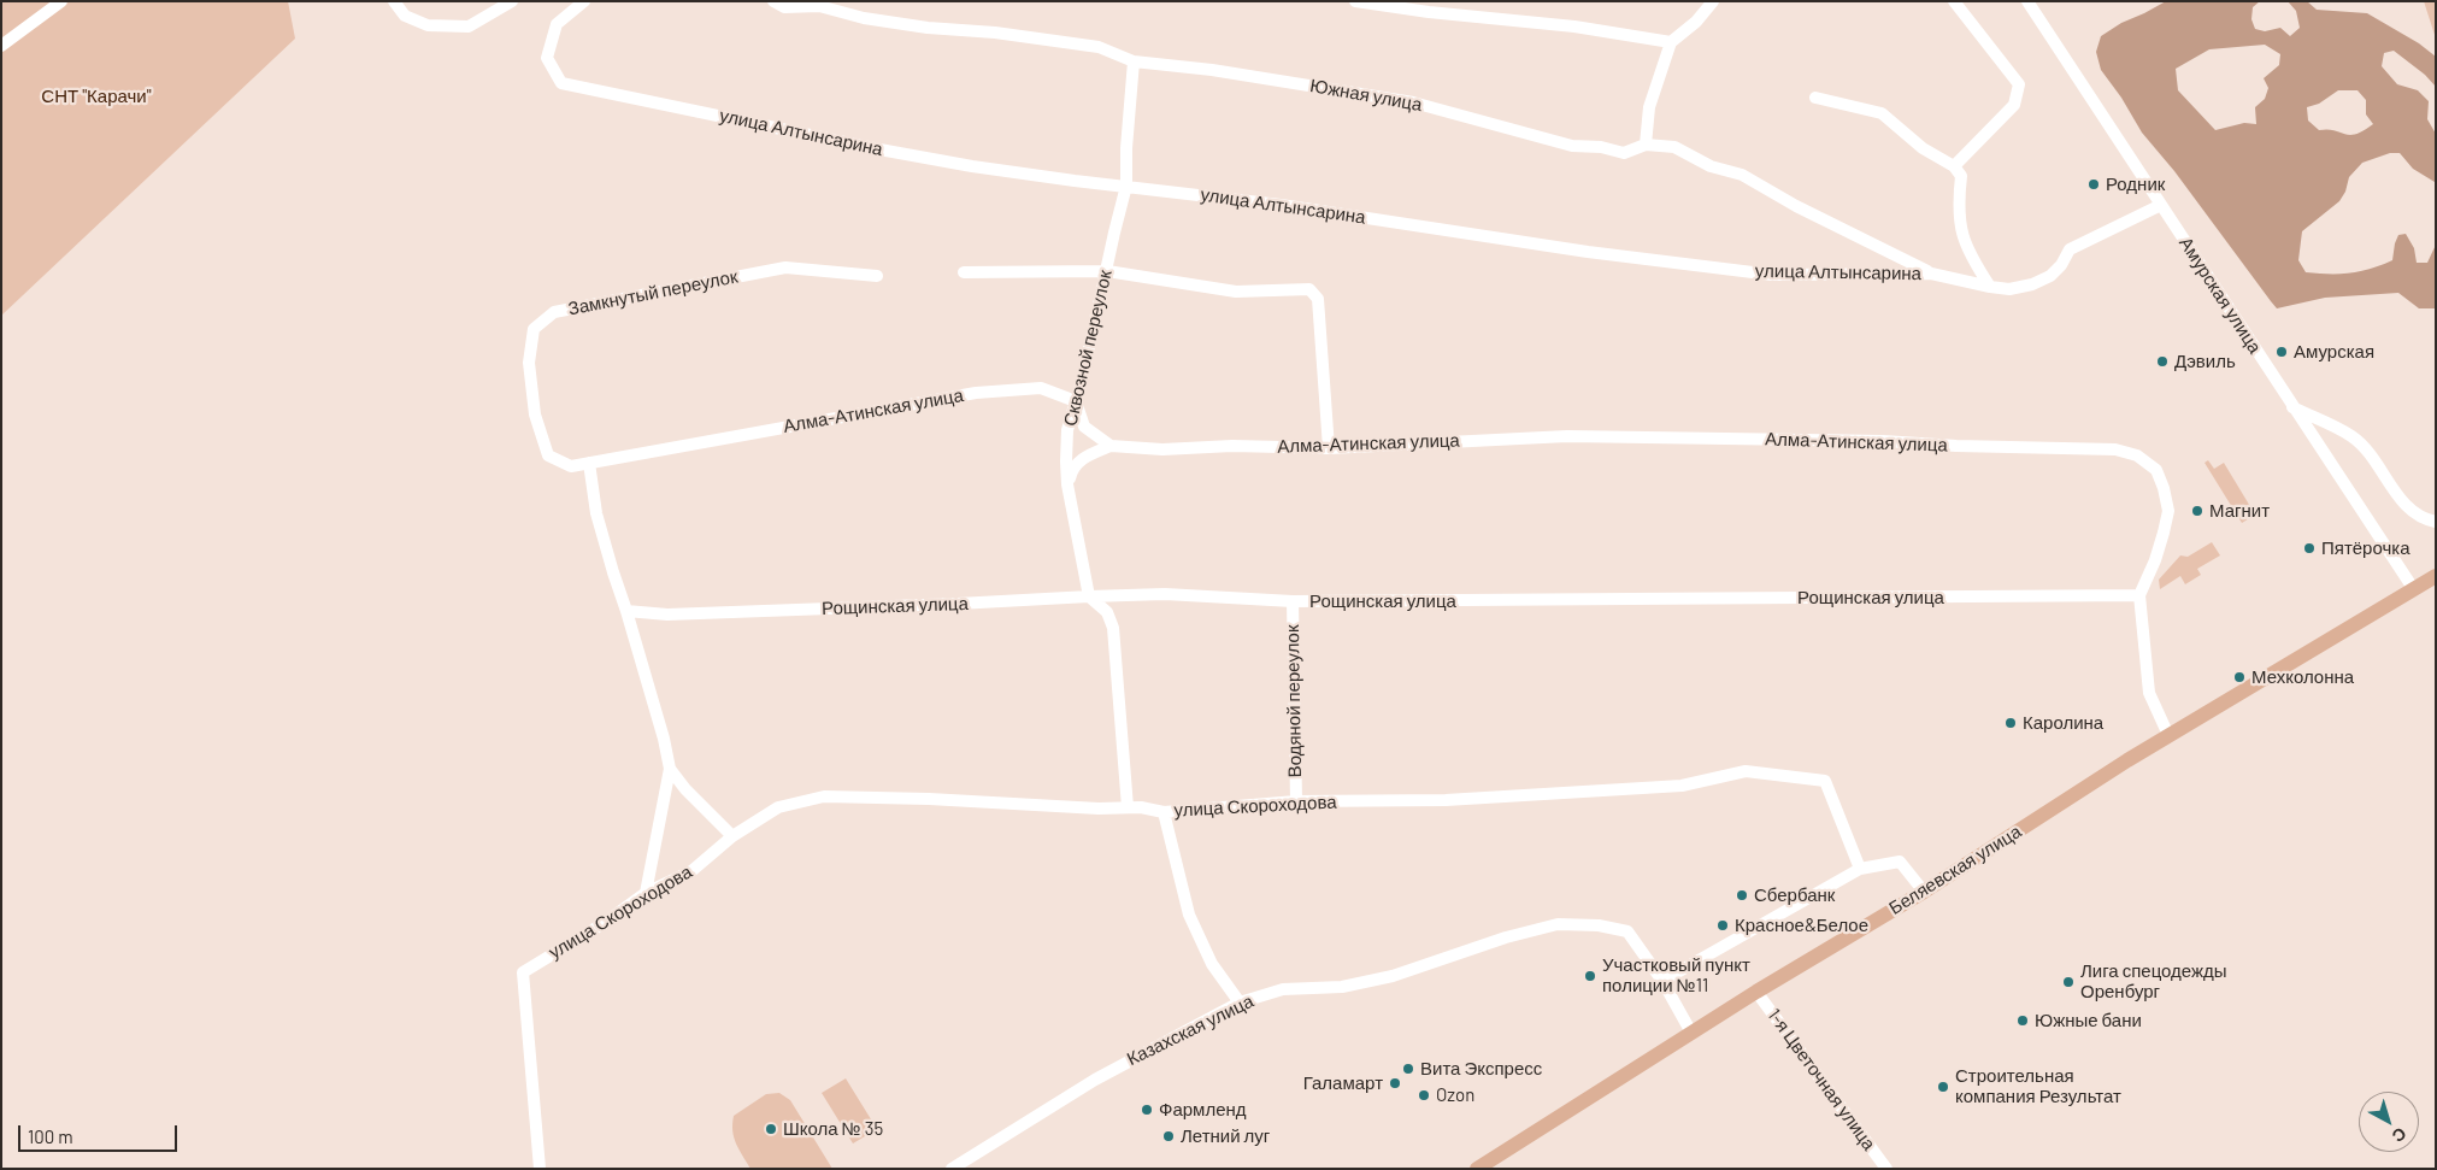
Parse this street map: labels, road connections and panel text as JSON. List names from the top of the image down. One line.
{"streets":{"main road":["Беляевская улица"],"street":["Южная улица","улица Алтынсарина","Замкнутый переулок","Амурская улица","Сквозной переулок","Алма-Атинская улица","Рощинская улица","Водяной переулок","улица Скороходова","Казахская улица","1-я Цветочная улица"]},"crossings":[["Южная улица","улица Алтынсарина"],["Южная улица","Сквозной переулок"],["улица Алтынсарина","Амурская улица"],["улица Алтынсарина","Сквозной переулок"],["Замкнутый переулок","Алма-Атинская улица"],["Амурская улица","Беляевская улица"],["Сквозной переулок","Алма-Атинская улица"],["Сквозной переулок","Рощинская улица"],["Алма-Атинская улица","Рощинская улица"],["Рощинская улица","Водяной переулок"],["Водяной переулок","улица Скороходова"],["Беляевская улица","1-я Цветочная улица"]],"parks":["СНТ \"Карачи\""],"places":["Родник","Амурская","Дэвиль","Магнит","Пятёрочка","Мехколонна","Каролина","Сбербанк","Красное&Белое","Участковый пункт полиции №11","Лига спецодежды Оренбург","Южные бани","Вита Экспресс","Галамарт","Строительная компания Результат","Ozon","Фармленд","Школа № 35","Летний луг"],"scale_bar":"100 m","north":"bottom right"}
